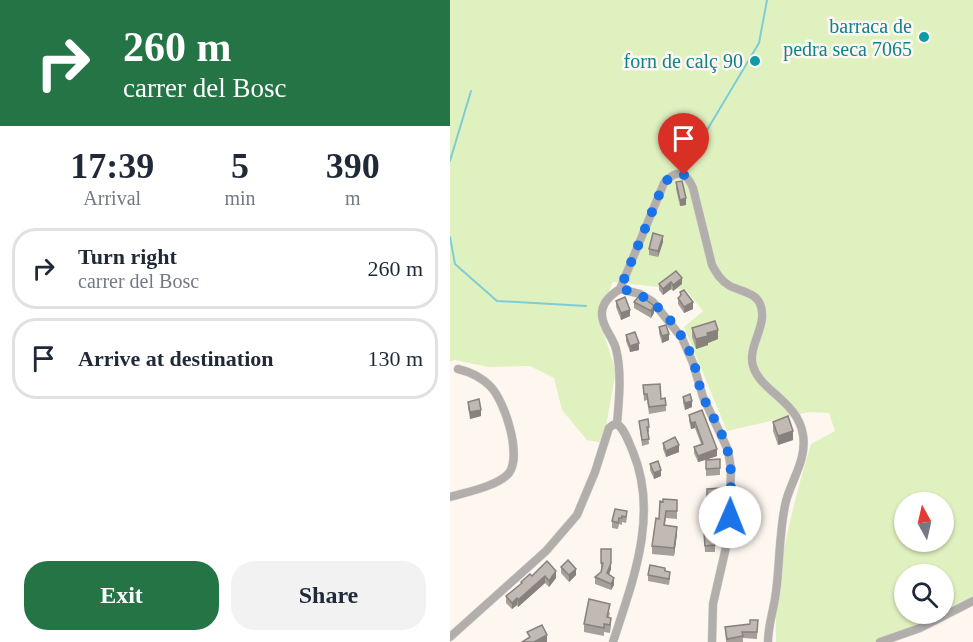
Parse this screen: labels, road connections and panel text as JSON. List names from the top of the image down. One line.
{"places":["barraca de pedra seca 7065","forn de calç 90"],"north":"top","page":{"turn":["260 m","carrer del Bosc"],"eta":["17:39","Arrival","5","min","390","m"],"list":[{"name":"Turn right","note":"carrer del Bosc","value":"260 m"},{"name":"Arrive at destination","value":"130 m"}],"buttons":["Exit","Share"]}}
